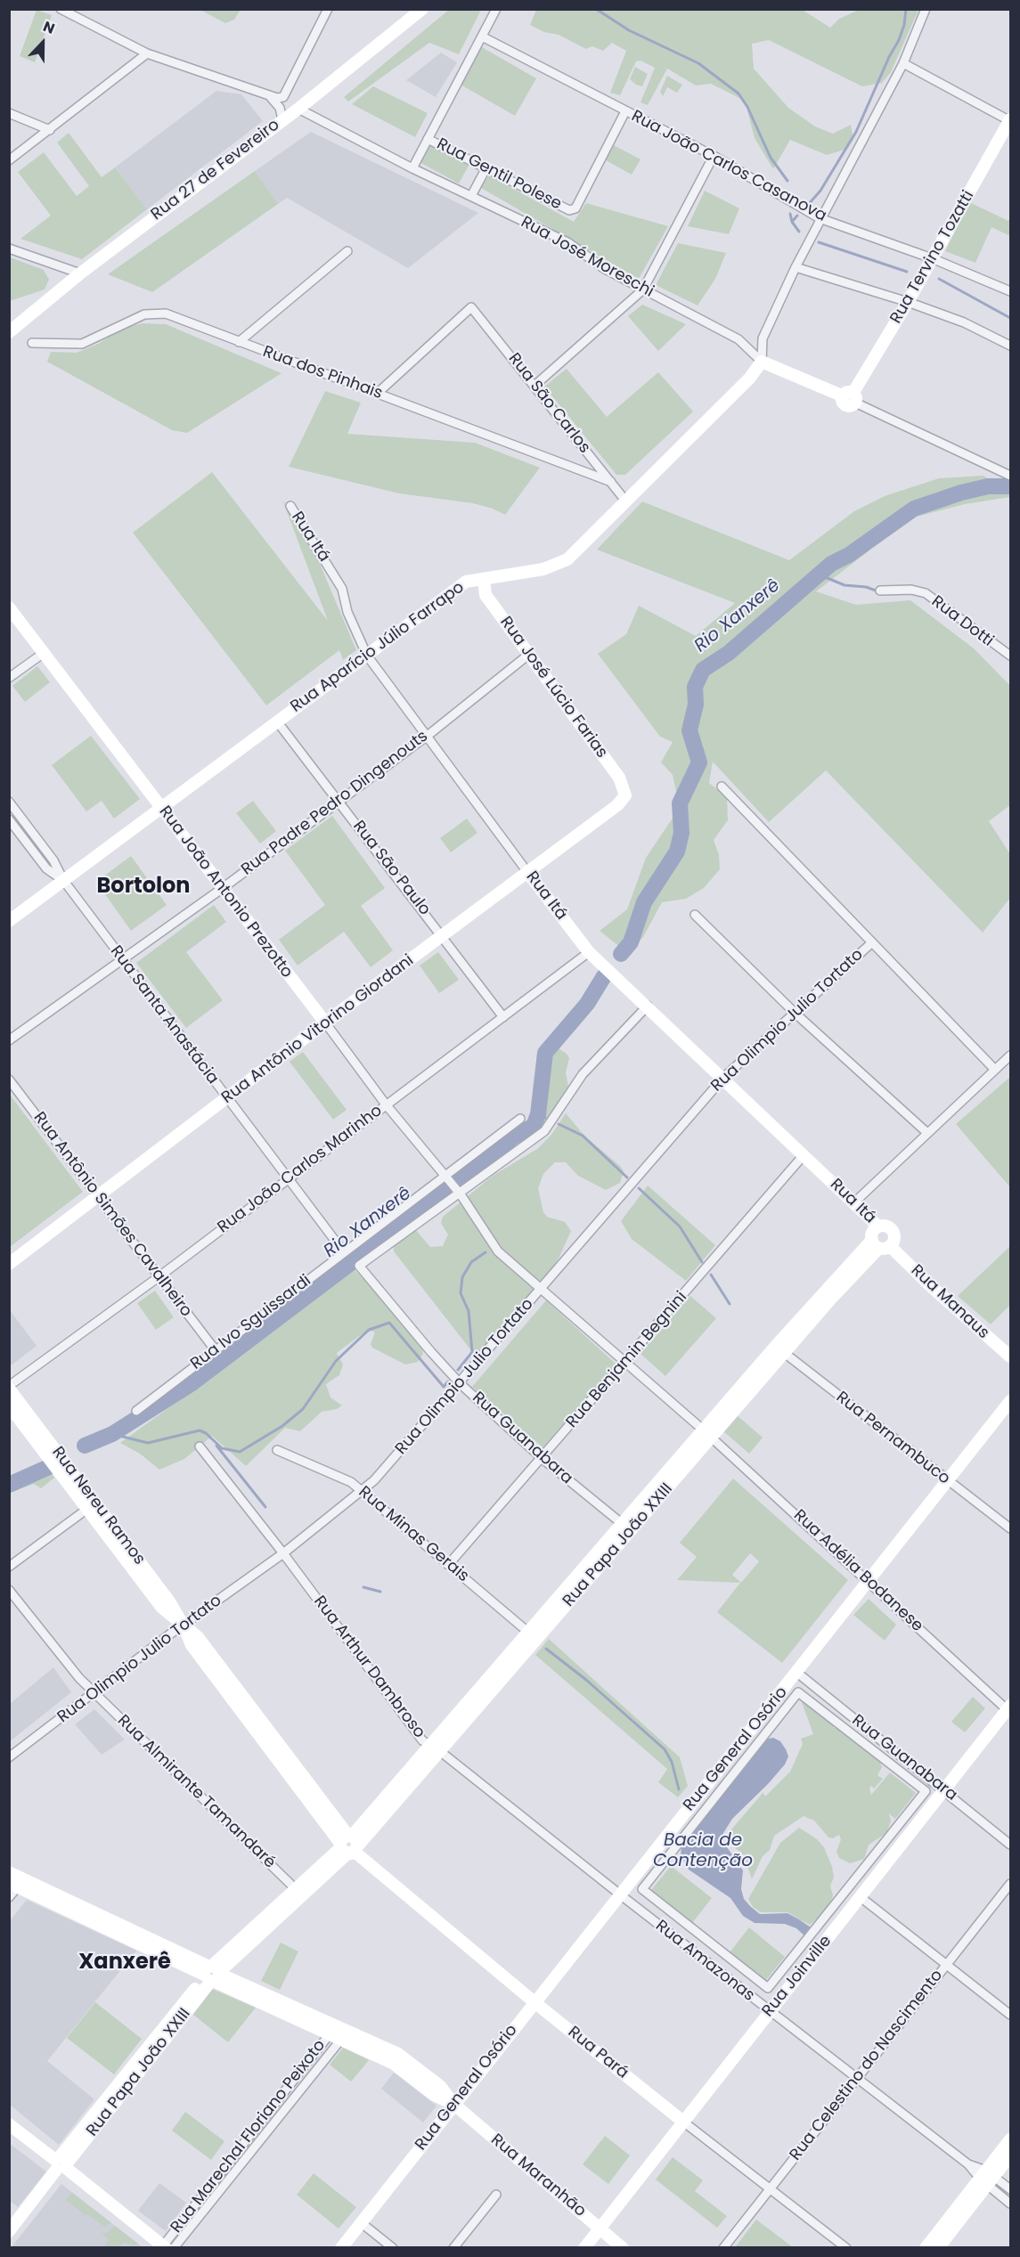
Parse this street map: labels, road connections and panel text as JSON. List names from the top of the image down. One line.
{"streets":{"street":["Rua João Carlos Casanova","Rua 27 de Fevereiro","Rua Gentil Polese","Rua José Moreschi","Rua Tervino Tozatti","Rua dos Pinhais","Rua São Carlos","Rua Itá","Rua Dotti","Rua Aparício Júlio Farrapo","Rua José Lúcio Farias","Rua Padre Pedro Dingenouts","Rua São Paulo","Rua João Antonio Prezotto","Rua Santa Anastácia","Rua Olimpio Julio Tortato","Rua Antônio Vitorino Giordani","Rua João Carlos Marinho","Rua Antônio Simões Cavalheiro","Rua Manaus","Rua Ivo Sguissardi","Rua Benjamin Begnini","Rua Guanabara","Rua Pernambuco","Rua Nereu Ramos","Rua Minas Gerais","Rua Papa João XXIII","Rua Adélia Bodanese","Rua Arthur Dambroso","Rua General Osório","Rua Almirante Tamandaré","Rua Amazonas","Rua Joinville","Rua Pará","Rua Celestino do Nascimento","Rua Marechal Floriano Peixoto","Rua Maranhão"]},"crossings":[["Rua João Carlos Casanova","Rua Gentil Polese"],["Rua João Carlos Casanova","Rua Tervino Tozatti"],["Rua 27 de Fevereiro","Rua José Moreschi"],["Rua José Moreschi","Rua Tervino Tozatti"],["Rua José Moreschi","Rua Aparício Júlio Farrapo"],["Rua dos Pinhais","Rua São Carlos"],["Rua São Carlos","Rua Aparício Júlio Farrapo"],["Rua Itá","Rua Aparício Júlio Farrapo"],["Rua Itá","Rua Padre Pedro Dingenouts"],["Rua Itá","Rua Olimpio Julio Tortato"],["Rua Itá","Rua Antônio Vitorino Giordani"],["Rua Itá","Rua João Carlos Marinho"],["Rua Itá","Rua Manaus"],["Rua Itá","Rua Benjamin Begnini"],["Rua Itá","Rua Papa João XXIII"],["Rua Aparício Júlio Farrapo","Rua José Lúcio Farias"],["Rua Aparício Júlio Farrapo","Rua São Paulo"],["Rua Aparício Júlio Farrapo","Rua João Antonio Prezotto"],["Rua Aparício Júlio Farrapo","Rua Santa Anastácia"],["Rua José Lúcio Farias","Rua Padre Pedro Dingenouts"],["Rua José Lúcio Farias","Rua Antônio Vitorino Giordani"],["Rua Padre Pedro Dingenouts","Rua São Paulo"],["Rua Padre Pedro Dingenouts","Rua João Antonio Prezotto"],["Rua Padre Pedro Dingenouts","Rua Santa Anastácia"],["Rua São Paulo","Rua Antônio Vitorino Giordani"],["Rua São Paulo","Rua João Carlos Marinho"],["Rua João Antonio Prezotto","Rua Olimpio Julio Tortato"],["Rua João Antonio Prezotto","Rua Antônio Vitorino Giordani"],["Rua João Antonio Prezotto","Rua João Carlos Marinho"],["Rua João Antonio Prezotto","Rua Ivo Sguissardi"],["Rua João Antonio Prezotto","Rua Guanabara"],["Rua João Antonio Prezotto","Rua Adélia Bodanese"],["Rua Santa Anastácia","Rua Antônio Vitorino Giordani"],["Rua Santa Anastácia","Rua João Carlos Marinho"],["Rua Santa Anastácia","Rua Ivo Sguissardi"],["Rua Olimpio Julio Tortato","Rua Guanabara"],["Rua Olimpio Julio Tortato","Rua Nereu Ramos"],["Rua Olimpio Julio Tortato","Rua Minas Gerais"],["Rua Olimpio Julio Tortato","Rua Adélia Bodanese"],["Rua Olimpio Julio Tortato","Rua Arthur Dambroso"],["Rua Olimpio Julio Tortato","Rua Almirante Tamandaré"],["Rua Antônio Vitorino Giordani","Rua Antônio Simões Cavalheiro"],["Rua João Carlos Marinho","Rua Antônio Simões Cavalheiro"],["Rua João Carlos Marinho","Rua Nereu Ramos"],["Rua Antônio Simões Cavalheiro","Rua Ivo Sguissardi"],["Rua Manaus","Rua Papa João XXIII"],["Rua Benjamin Begnini","Rua Guanabara"],["Rua Benjamin Begnini","Rua Minas Gerais"],["Rua Benjamin Begnini","Rua Adélia Bodanese"],["Rua Guanabara","Rua Papa João XXIII"],["Rua Guanabara","Rua General Osório"],["Rua Guanabara","Rua Joinville"],["Rua Pernambuco","Rua Papa João XXIII"],["Rua Pernambuco","Rua General Osório"],["Rua Nereu Ramos","Rua Papa João XXIII"],["Rua Nereu Ramos","Rua Pará"],["Rua Minas Gerais","Rua Papa João XXIII"],["Rua Papa João XXIII","Rua Adélia Bodanese"],["Rua Papa João XXIII","Rua Arthur Dambroso"],["Rua Papa João XXIII","Rua Almirante Tamandaré"],["Rua Papa João XXIII","Rua Pará"],["Rua Papa João XXIII","Rua Maranhão"],["Rua Adélia Bodanese","Rua General Osório"],["Rua Adélia Bodanese","Rua Joinville"],["Rua Arthur Dambroso","Rua General Osório"],["Rua Arthur Dambroso","Rua Amazonas"],["Rua General Osório","Rua Amazonas"],["Rua General Osório","Rua Pará"],["Rua General Osório","Rua Maranhão"],["Rua Amazonas","Rua Joinville"],["Rua Amazonas","Rua Celestino do Nascimento"],["Rua Joinville","Rua Pará"],["Rua Joinville","Rua Maranhão"],["Rua Pará","Rua Celestino do Nascimento"],["Rua Marechal Floriano Peixoto","Rua Maranhão"]],"districts":["Bortolon","Xanxerê"],"water":["Rio Xanxerê","Bacia de Contenção"],"north":"top"}
